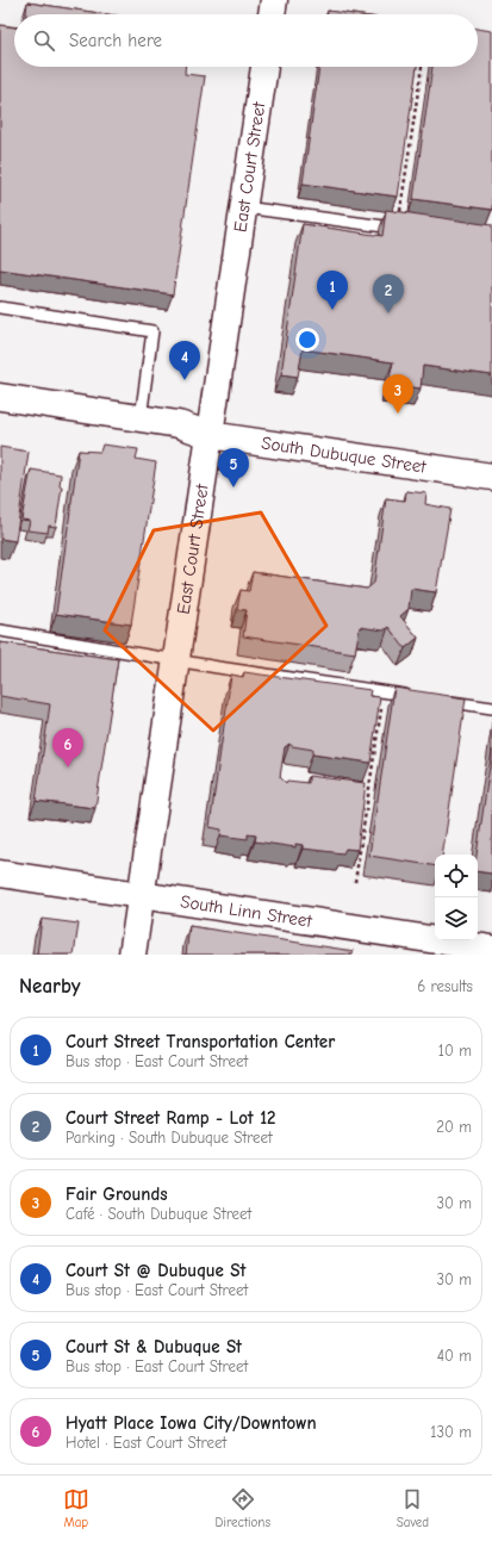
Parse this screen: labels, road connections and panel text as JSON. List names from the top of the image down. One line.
{"streets":{"street":["East Court Street","South Dubuque Street","South Linn Street"]},"crossings":[["East Court Street","South Dubuque Street"],["East Court Street","South Linn Street"]],"page":{"search":"Search here","pins":["1","2","4","3","5","6"],"heading":["Nearby","6 results"],"list":[{"mark":"1","name":"Court Street Transportation Center","note":"Bus stop · East Court Street","value":"10 m"},{"mark":"2","name":"Court Street Ramp - Lot 12","note":"Parking · South Dubuque Street","value":"20 m"},{"mark":"3","name":"Fair Grounds","note":"Café · South Dubuque Street","value":"30 m"},{"mark":"4","name":"Court St @ Dubuque St","note":"Bus stop · East Court Street","value":"30 m"},{"mark":"5","name":"Court St & Dubuque St","note":"Bus stop · East Court Street","value":"40 m"},{"mark":"6","name":"Hyatt Place Iowa City/Downtown","note":"Hotel · East Court Street","value":"130 m"}],"nav":["Map","Directions","Saved"]}}
